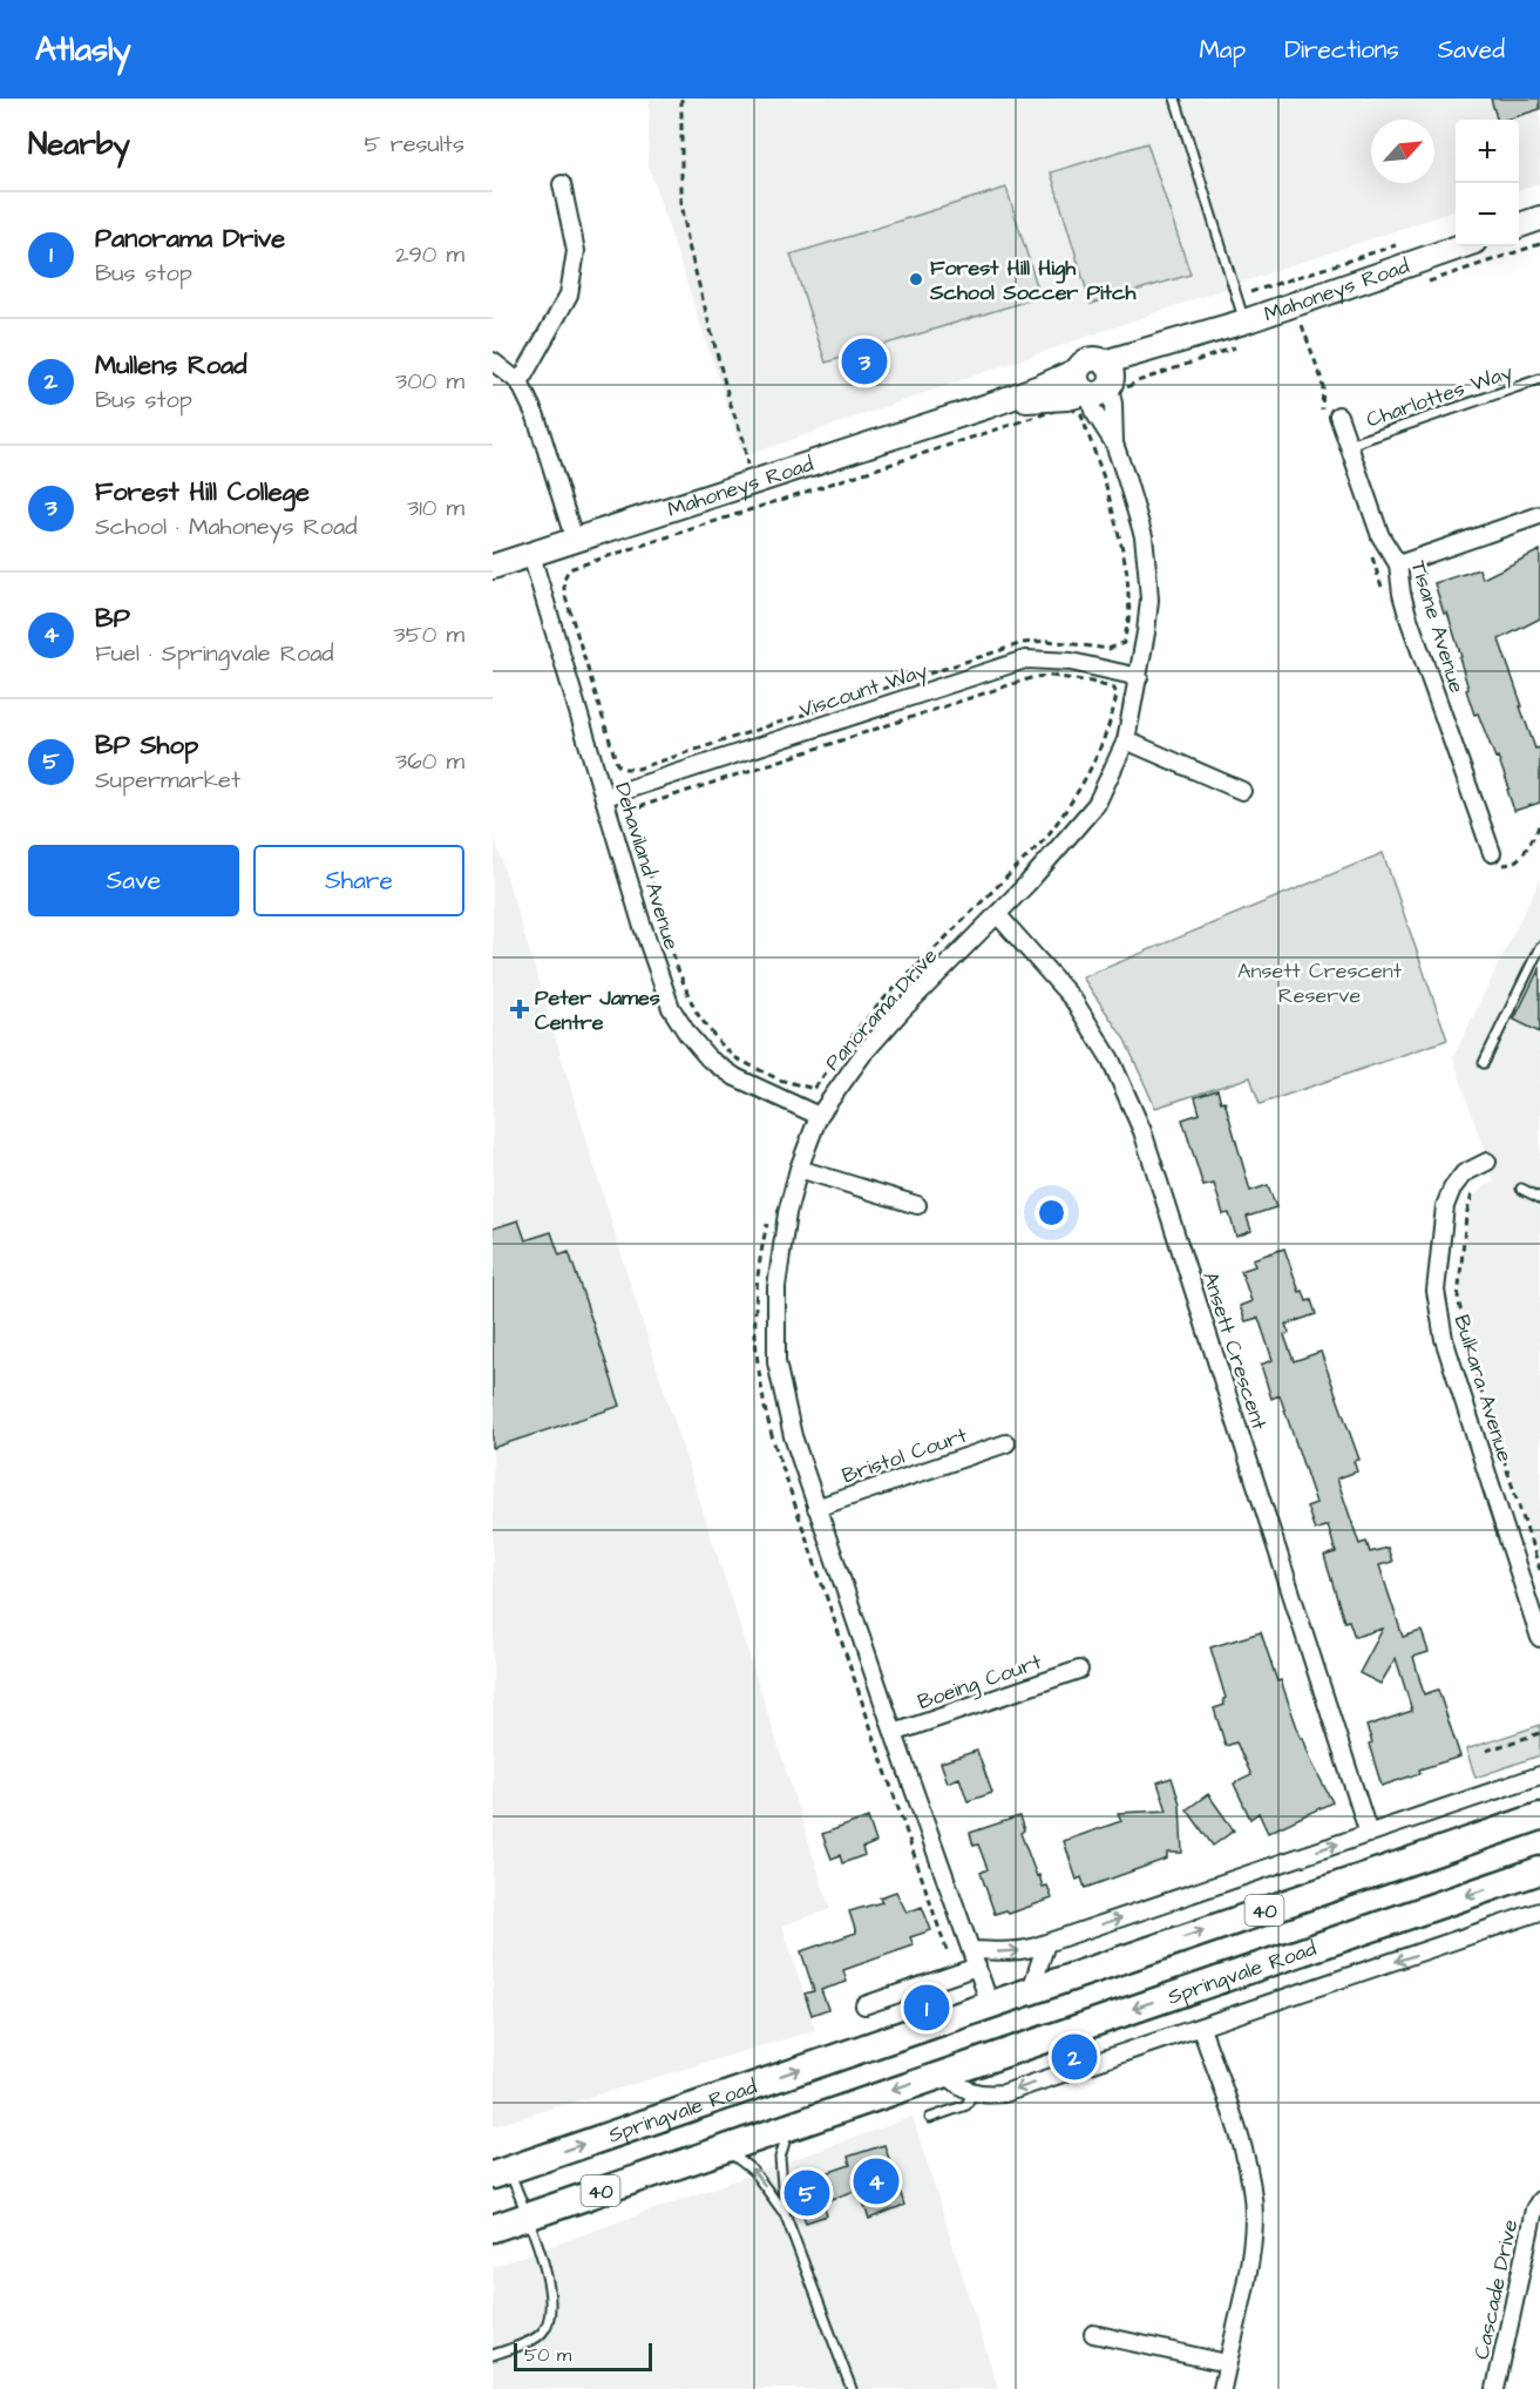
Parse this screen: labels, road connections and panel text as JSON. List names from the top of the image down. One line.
{"streets":{"highway":["40","Springvale Road"],"main road":["Mahoneys Road"],"street":["Tisane Avenue","Viscount Way","Dehaviland Avenue","Panorama Drive","Ansett Crescent","Bulkara Avenue","Bristol Court","Boeing Court","Cascade Drive"],"lane":["Charlottes Way"]},"crossings":[["Mahoneys Road","Dehaviland Avenue"],["Mahoneys Road","Panorama Drive"],["Charlottes Way","Tisane Avenue"],["Viscount Way","Dehaviland Avenue"],["Viscount Way","Panorama Drive"],["Dehaviland Avenue","Panorama Drive"],["Panorama Drive","Ansett Crescent"],["Panorama Drive","Bristol Court"],["Panorama Drive","Boeing Court"],["Panorama Drive","Springvale Road"]],"parks":["Ansett Crescent Reserve"],"places":{"other":["Forest Hill High School Soccer Pitch"],"health":["Peter James Centre"]},"scale_bar":"50 m","north":"top right","page":{"header":"Atlasly","nav":["Map","Directions","Saved"],"heading":["Nearby","5 results"],"map_buttons":["+","−"],"list":[{"mark":"1","name":"Panorama Drive","note":"Bus stop","value":"290 m"},{"mark":"2","name":"Mullens Road","note":"Bus stop","value":"300 m"},{"mark":"3","name":"Forest Hill College","note":"School · Mahoneys Road","value":"310 m"},{"mark":"4","name":"BP","note":"Fuel · Springvale Road","value":"350 m"},{"mark":"5","name":"BP Shop","note":"Supermarket","value":"360 m"}],"pins":["3","1","2","4","5"],"buttons":["Save","Share"],"scale":"50 m"}}
